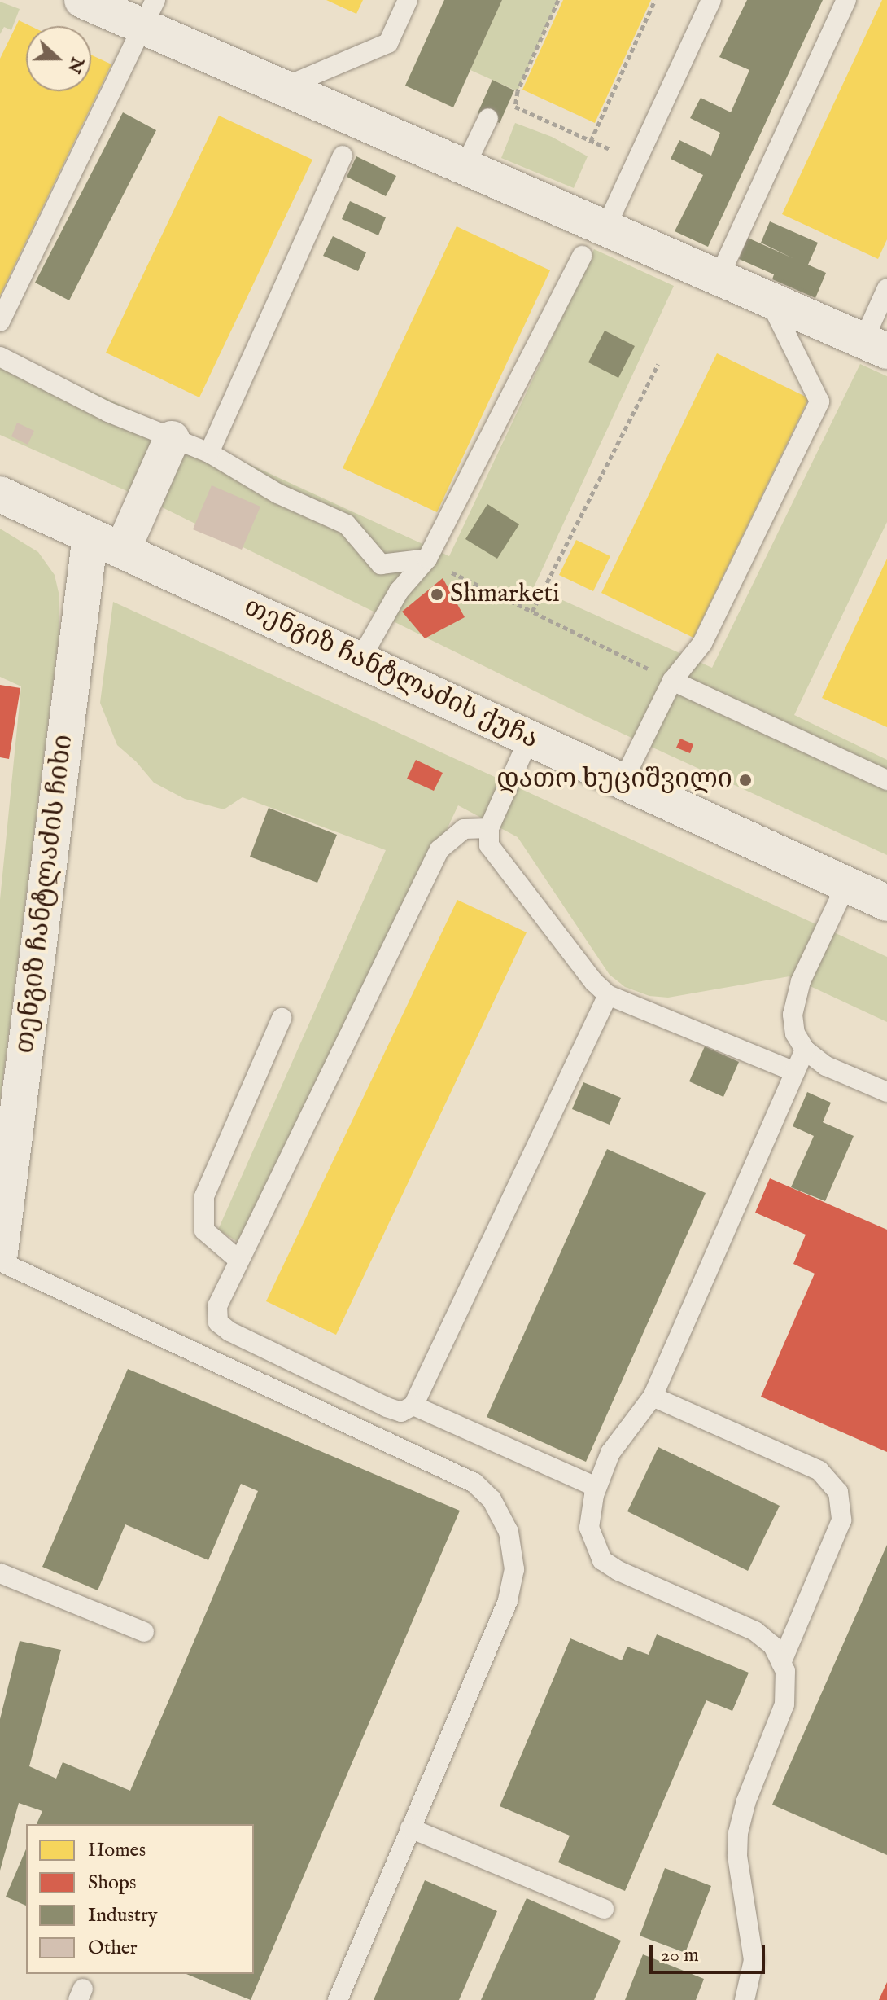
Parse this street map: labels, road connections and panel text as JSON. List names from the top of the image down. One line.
{"streets":{"street":["თენგიზ ჩანტლაძის ქუჩა","თენგიზ ჩანტლაძის ჩიხი"]},"crossings":[["თენგიზ ჩანტლაძის ქუჩა","თენგიზ ჩანტლაძის ჩიხი"]],"places":["Shmarketi","დათო ხუციშვილი"],"legend":["Homes","Shops","Industry","Other"],"scale_bar":"20 m","north":"right"}
